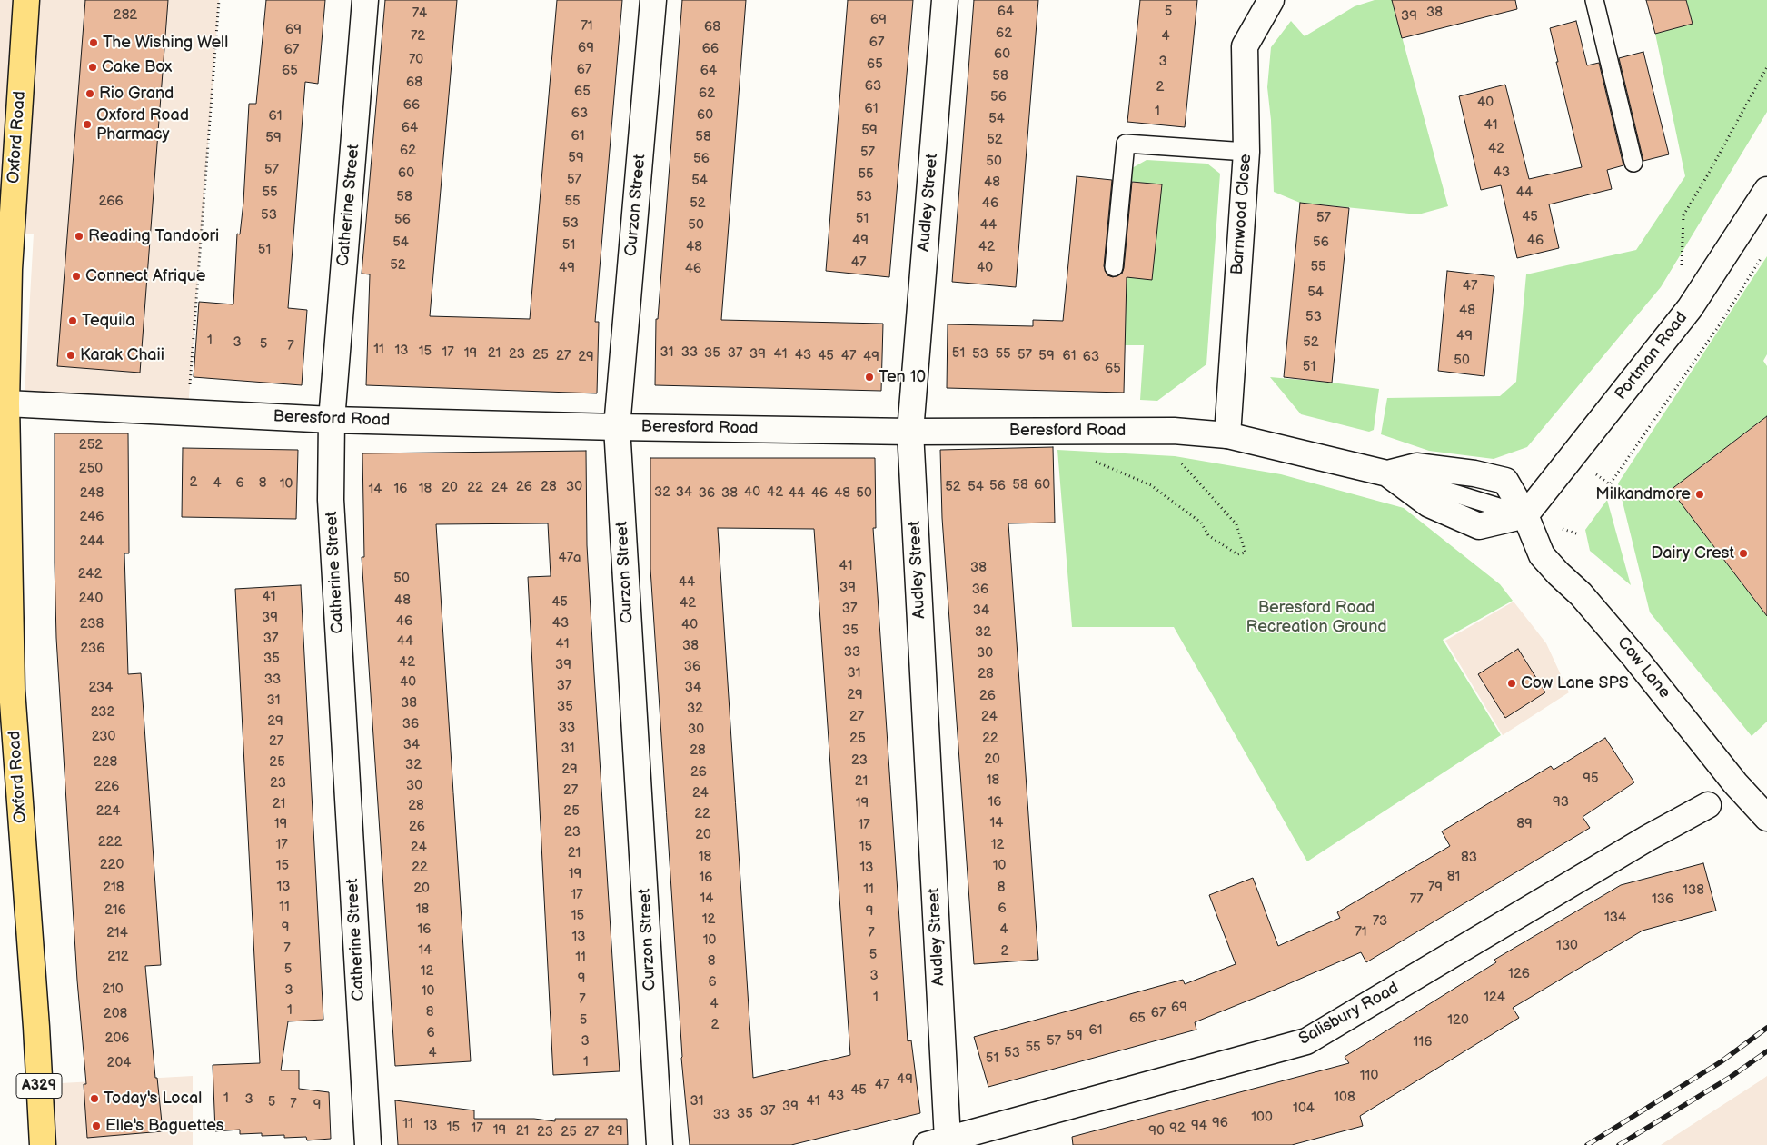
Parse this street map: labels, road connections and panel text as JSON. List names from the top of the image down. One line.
{"streets":{"main road":["Oxford Road","A329"],"street":["Audley Street","Catherine Street","Curzon Street","Barnwood Close","Portman Road","Beresford Road","Cow Lane","Salisbury Road"]},"crossings":[["Oxford Road","Beresford Road"],["Audley Street","Beresford Road"],["Audley Street","Salisbury Road"],["Catherine Street","Beresford Road"],["Curzon Street","Beresford Road"],["Barnwood Close","Beresford Road"],["Portman Road","Beresford Road"],["Portman Road","Cow Lane"],["Beresford Road","Cow Lane"]],"parks":["Beresford Road Recreation Ground"],"places":["The Wishing Well","Cake Box","Rio Grand","Oxford Road Pharmacy","Reading Tandoori","Connect Afrique","Tequila","Karak Chaii","Ten 10","Milkandmore","Dairy Crest","Cow Lane SPS","Today's Local","Elle's Baguettes"],"house_numbers":["64","5","38","74","282","39","69","71","68","69","62","72","4","67","69","66","67","60","70","3","65","67","65","64","58","68","63","2","65","62","56","40","66","61","1","63","60","61","54","41","64","59","61","58","59","52","42","62","57","59","56","50","57","43","60","55","57","54","48","55","44","58","53","266","55","52","46","53","45","57","51","56","53","50","44","49","46","54","56","51","48","42","51","47","52","55","49","40","46","47","54","48","53","49","1","3","52","5","7","11","13","15","17","31","33","19","21","35","37","51","23","39","41","53","55","25","43","57","27","45","47","59","61","29","49","63","50","51","65","252","250","2","4","6","8","10","58","60","56","26","28","30","52","54","20","22","24","16","18","14","32","34","40","42","248","36","38","44","46","48","50","246","244","47a","41","38","242","50","44","39","36","41","240","48","45","42","37","34","39","46","43","238","40","35","32","37","44","41","38","236","33","30","35","42","39","36","31","28","33","40","37","234","34","29","26","31","38","35","32","232","27","24","29","36","33","30","230","25","22","27","34","31","28","20","23","228","25","32","29","26","95","18","21","23","30","226","27","24","16","93","19","21","28","224","25","22","14","19","89","17","26","23","20","222","17","12","15","24","21","18","83","220","15","10","22","13","19","81","16","13","218","8","79","20","11","138","17","14","77","136","11","6","18","216","9","15","134","12","73","9","16","4","71","214","7","13","10","130","7","14","2","5","212","11","8","5","12","126","3","9","6","210","3","10","1","124","7","4","69","1","8","67","208","65","5","120","2","61","6","59","206","3","57","116","55","4","53","51","1","204","110","49","47","45","43","108","1","3","31","41","5","7","9","39","104","37","35","33","100","96","11","13","94","15","17","92","19","21","29","90","23","25","27"]}
